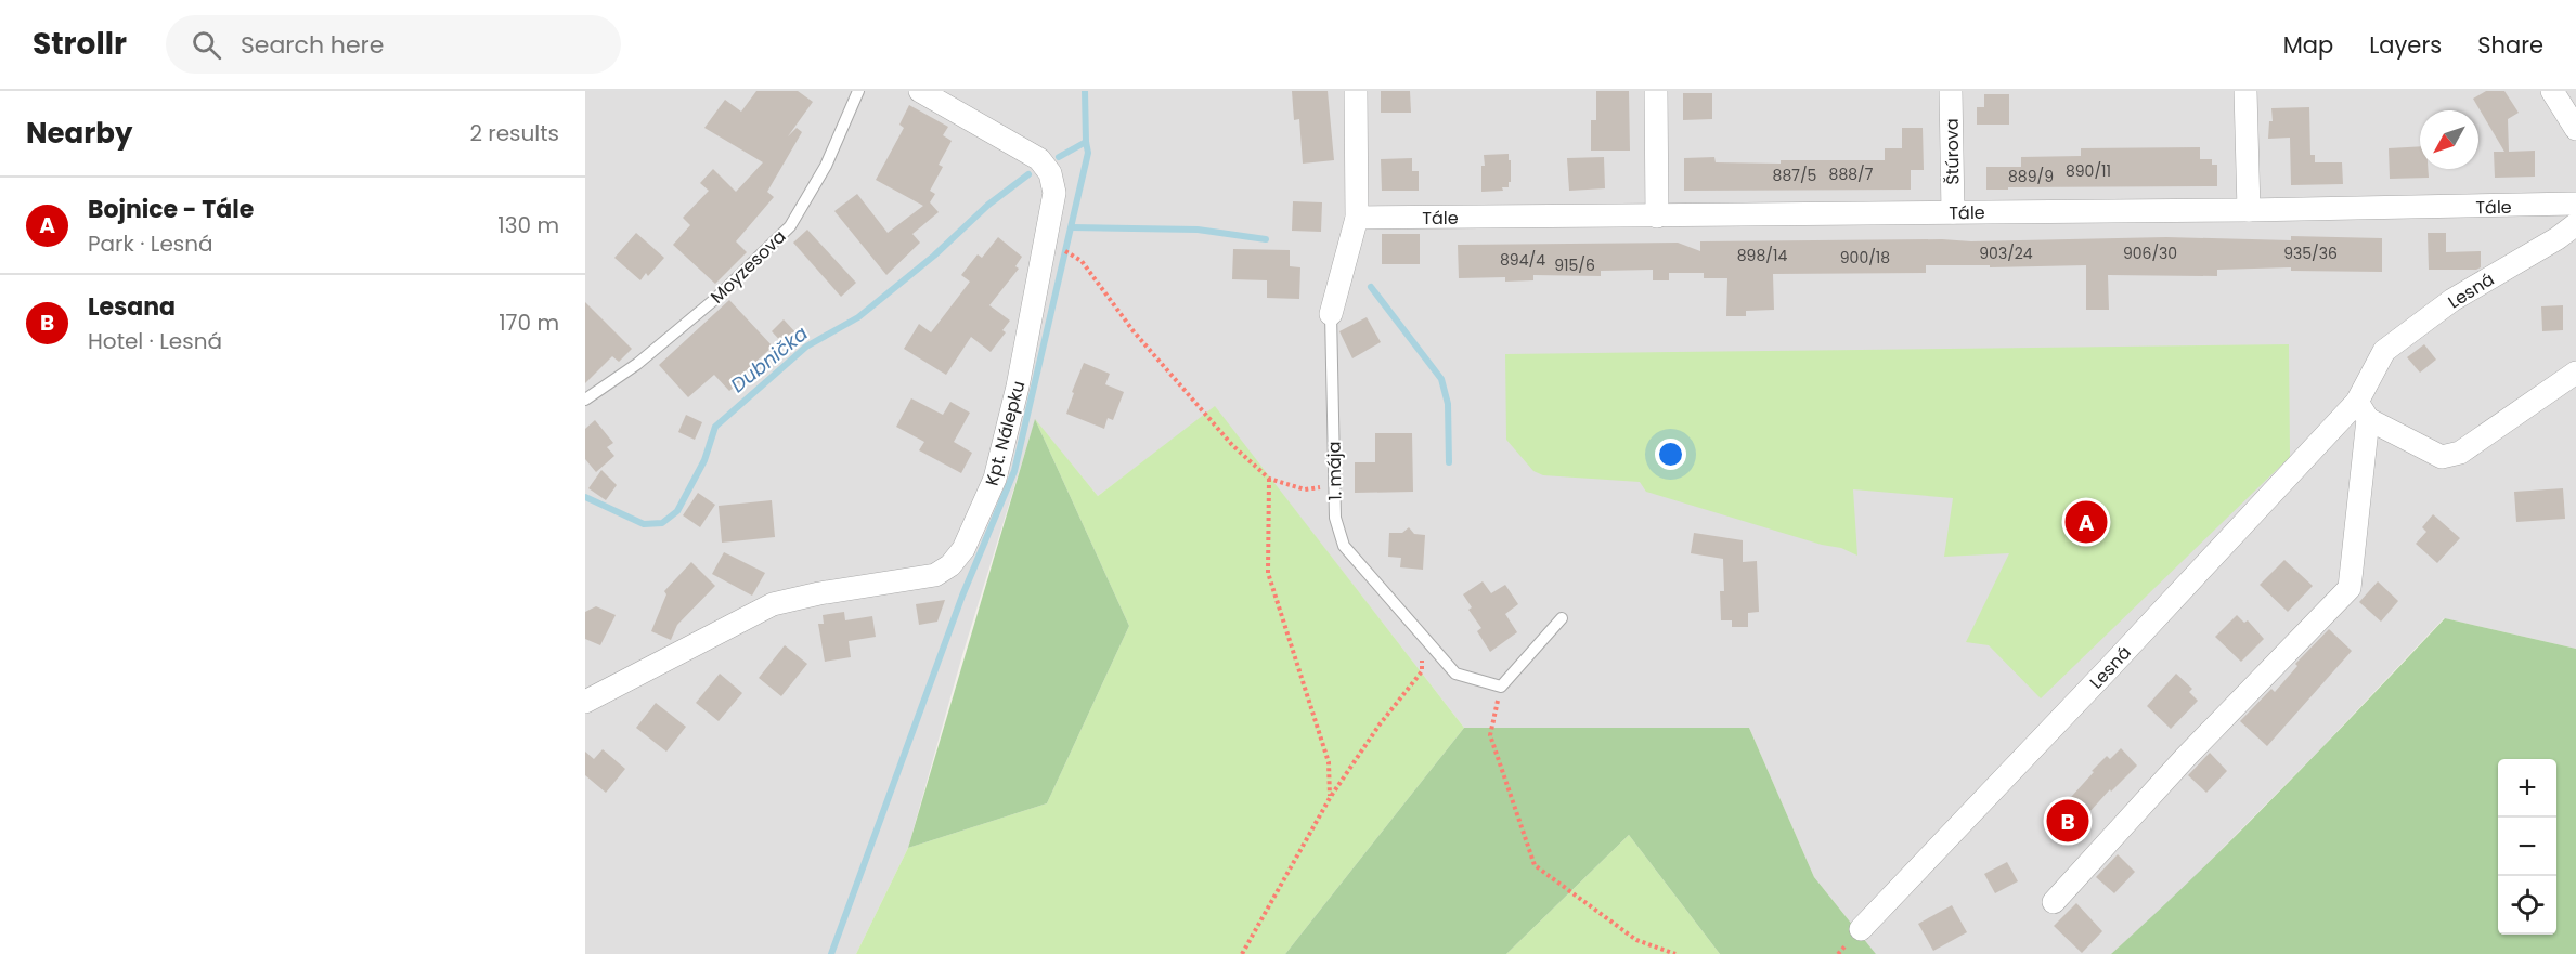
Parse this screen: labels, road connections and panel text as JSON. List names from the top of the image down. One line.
{"streets":{"street":["Štúrova","Tále","Lesná","Kpt. Nálepku","1. mája"],"lane":["Moyzesova"]},"crossings":[["Štúrova","Tále"],["Tále","1. mája"]],"water":["Dubnička"],"house_numbers":["890/11","888/7","887/5","889/9","903/24","906/30","935/36","898/14","900/18","894/4","915/6"],"north":"bottom left","page":{"header":"Strollr","search":"Search here","nav":["Map","Layers","Share"],"heading":["Nearby","2 results"],"list":[{"mark":"A","name":"Bojnice - Tále","note":"Park · Lesná","value":"130 m"},{"mark":"B","name":"Lesana","note":"Hotel · Lesná","value":"170 m"}],"pins":["A","B"],"map_buttons":["+","−"]}}
